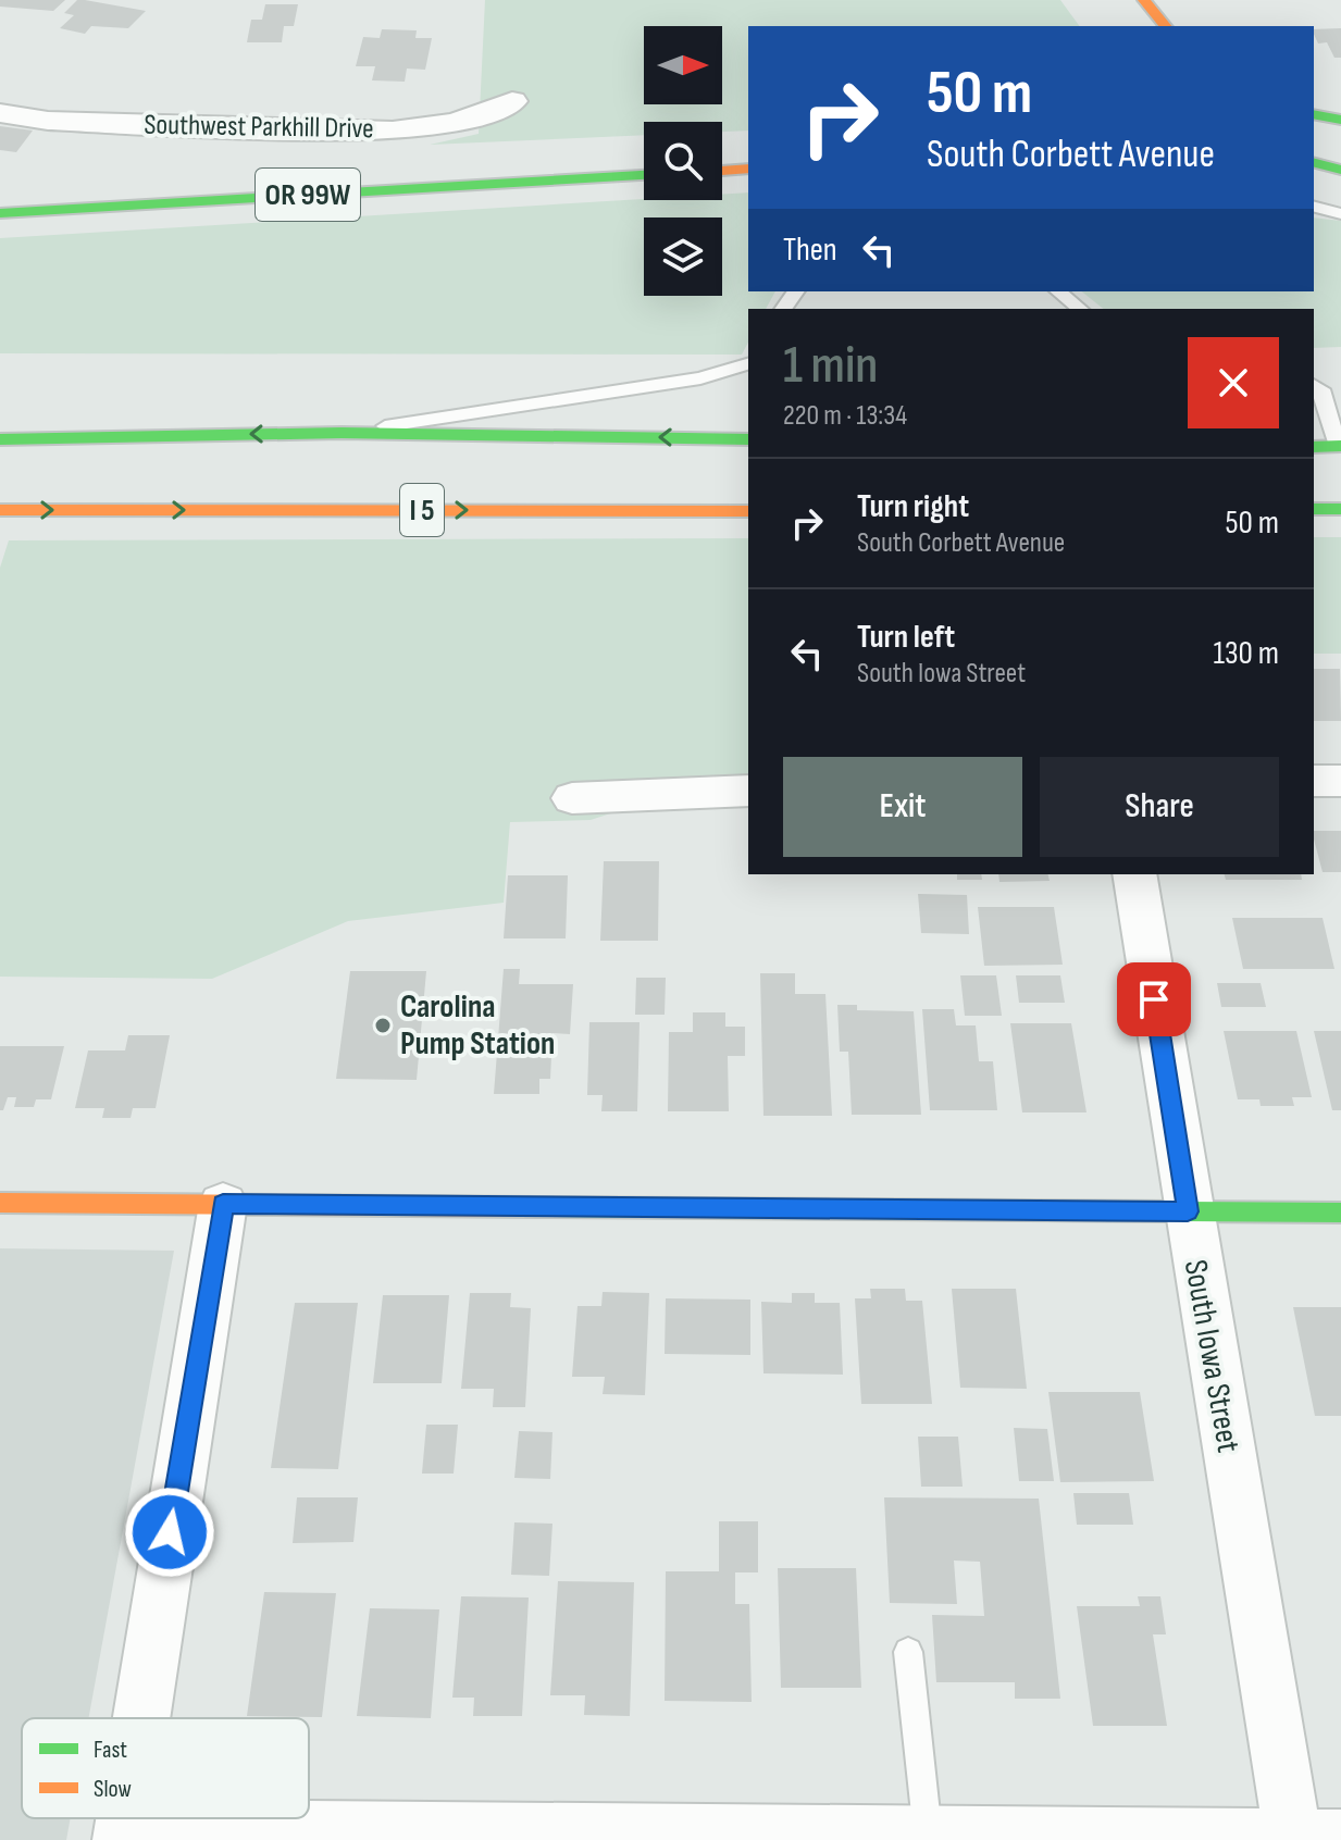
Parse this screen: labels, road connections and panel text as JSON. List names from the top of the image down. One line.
{"streets":{"main road":["OR 99W","I 5"],"street":["Southwest Parkhill Drive","South Iowa Street"]},"places":["Carolina Pump Station"],"legend":["Fast","Slow"],"north":"right","page":{"turn":["50 m","South Corbett Avenue"],"then":"Then","heading":["1 min","220 m · 13:34"],"list":[{"name":"Turn right","note":"South Corbett Avenue","value":"50 m"},{"name":"Turn left","note":"South Iowa Street","value":"130 m"}],"buttons":["Exit","Share"]}}
